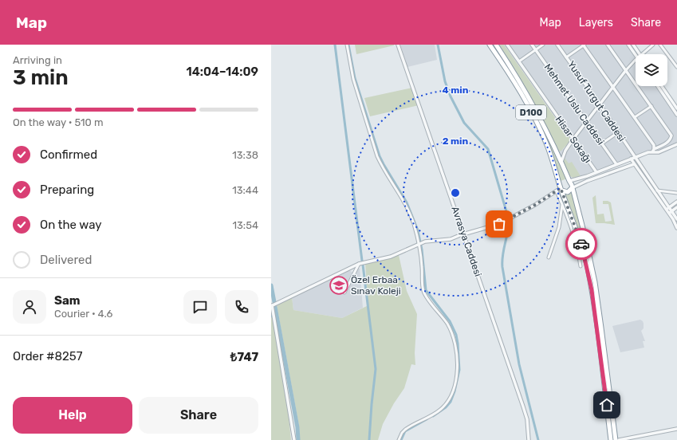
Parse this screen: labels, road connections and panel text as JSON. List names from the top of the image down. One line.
{"streets":{"highway":["D100"],"street":["Yusuf Turgut Caddesi","Mehmet Uslu Caddesi","Hisar Sokağı","Avrasya Caddesi"]},"places":{"school or university":["Özel Erbaa Sınav Koleji"]},"page":{"header":"Map","nav":["Map","Layers","Share"],"heading":["3 min","Arriving in","14:04–14:09"],"panel":["Sam","Courier · 4.6","Order #8257","₺747"],"bar":"On the way · 510 m","list":[["Confirmed","13:38"],["Preparing","13:44"],["On the way","13:54"],"Delivered"],"buttons":["Help","Share"]},"rings":["4 min","2 min"]}
